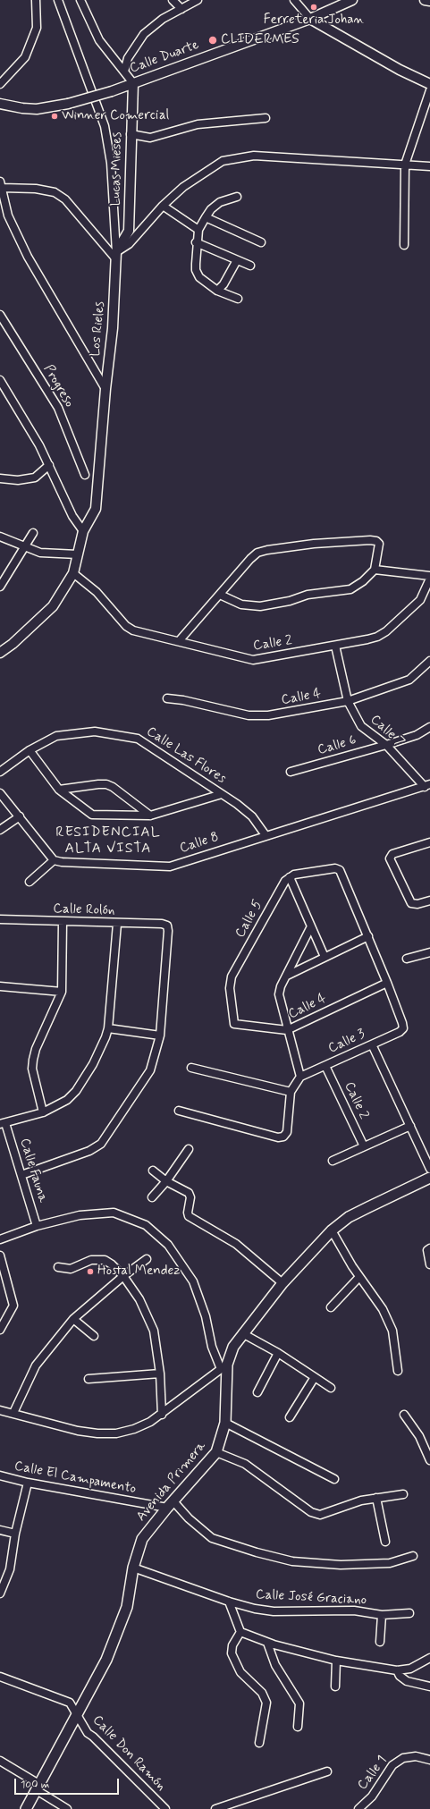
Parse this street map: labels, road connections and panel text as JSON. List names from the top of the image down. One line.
{"streets":{"main road":["Avenida Primera"],"street":["Calle Duarte","Lucas Mieses","Los Rieles","Progreso","Calle 2","Calle 4","Calle 7","Calle 6","Calle Las Flores","Calle 8","Calle Rolón","Calle 5","Calle 3","Calle Fauna","Calle El Campamento","Calle José Graciano","Calle Don Ramón","Calle 1"]},"crossings":[["Calle Duarte","Lucas Mieses"],["Lucas Mieses","Los Rieles"],["Los Rieles","Calle 2"],["Calle 2","Calle 7"],["Calle 2","Calle 3"],["Calle 4","Calle 7"],["Calle 4","Calle 5"],["Calle 4","Calle 3"],["Calle 7","Calle 6"],["Calle 7","Calle 8"],["Calle Las Flores","Calle 8"],["Calle El Campamento","Avenida Primera"],["Avenida Primera","Calle José Graciano"],["Avenida Primera","Calle Don Ramón"]],"districts":["RESIDENCIAL ALTA VISTA"],"places":["Ferreteria Johan","CLIDERMES","Winner Comercial","Hostal Mendez"],"scale_bar":"100 m"}
